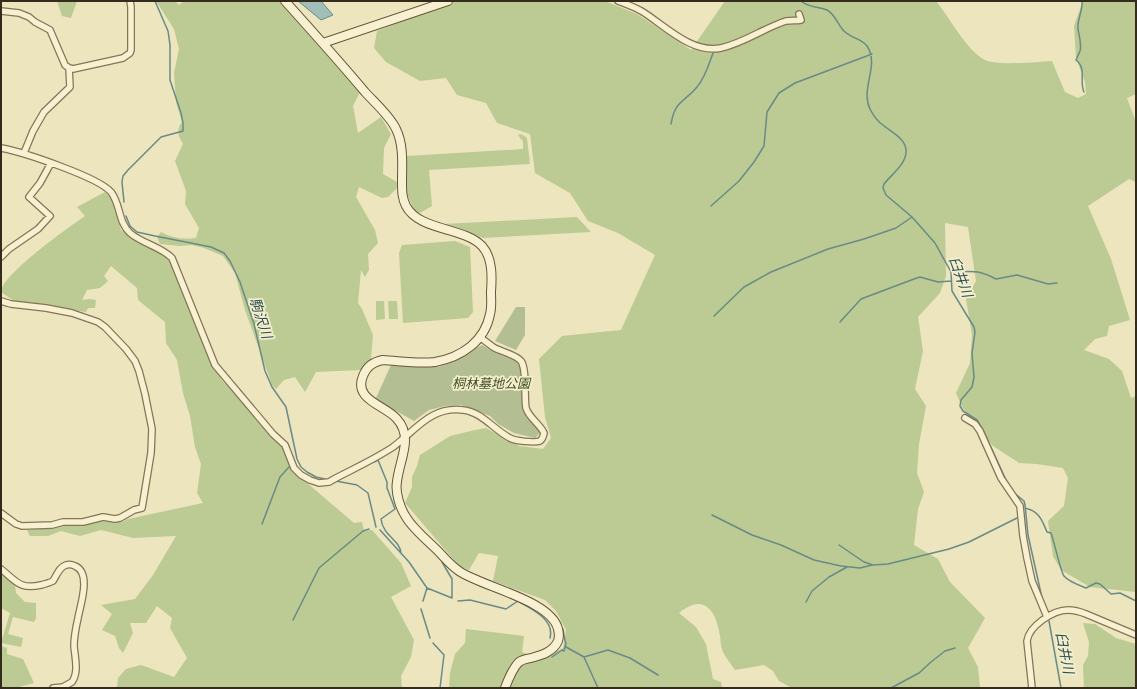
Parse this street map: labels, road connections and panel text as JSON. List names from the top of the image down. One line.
{"water":["臼井川","駒沢川"],"parks":["桐林墓地公園"]}
